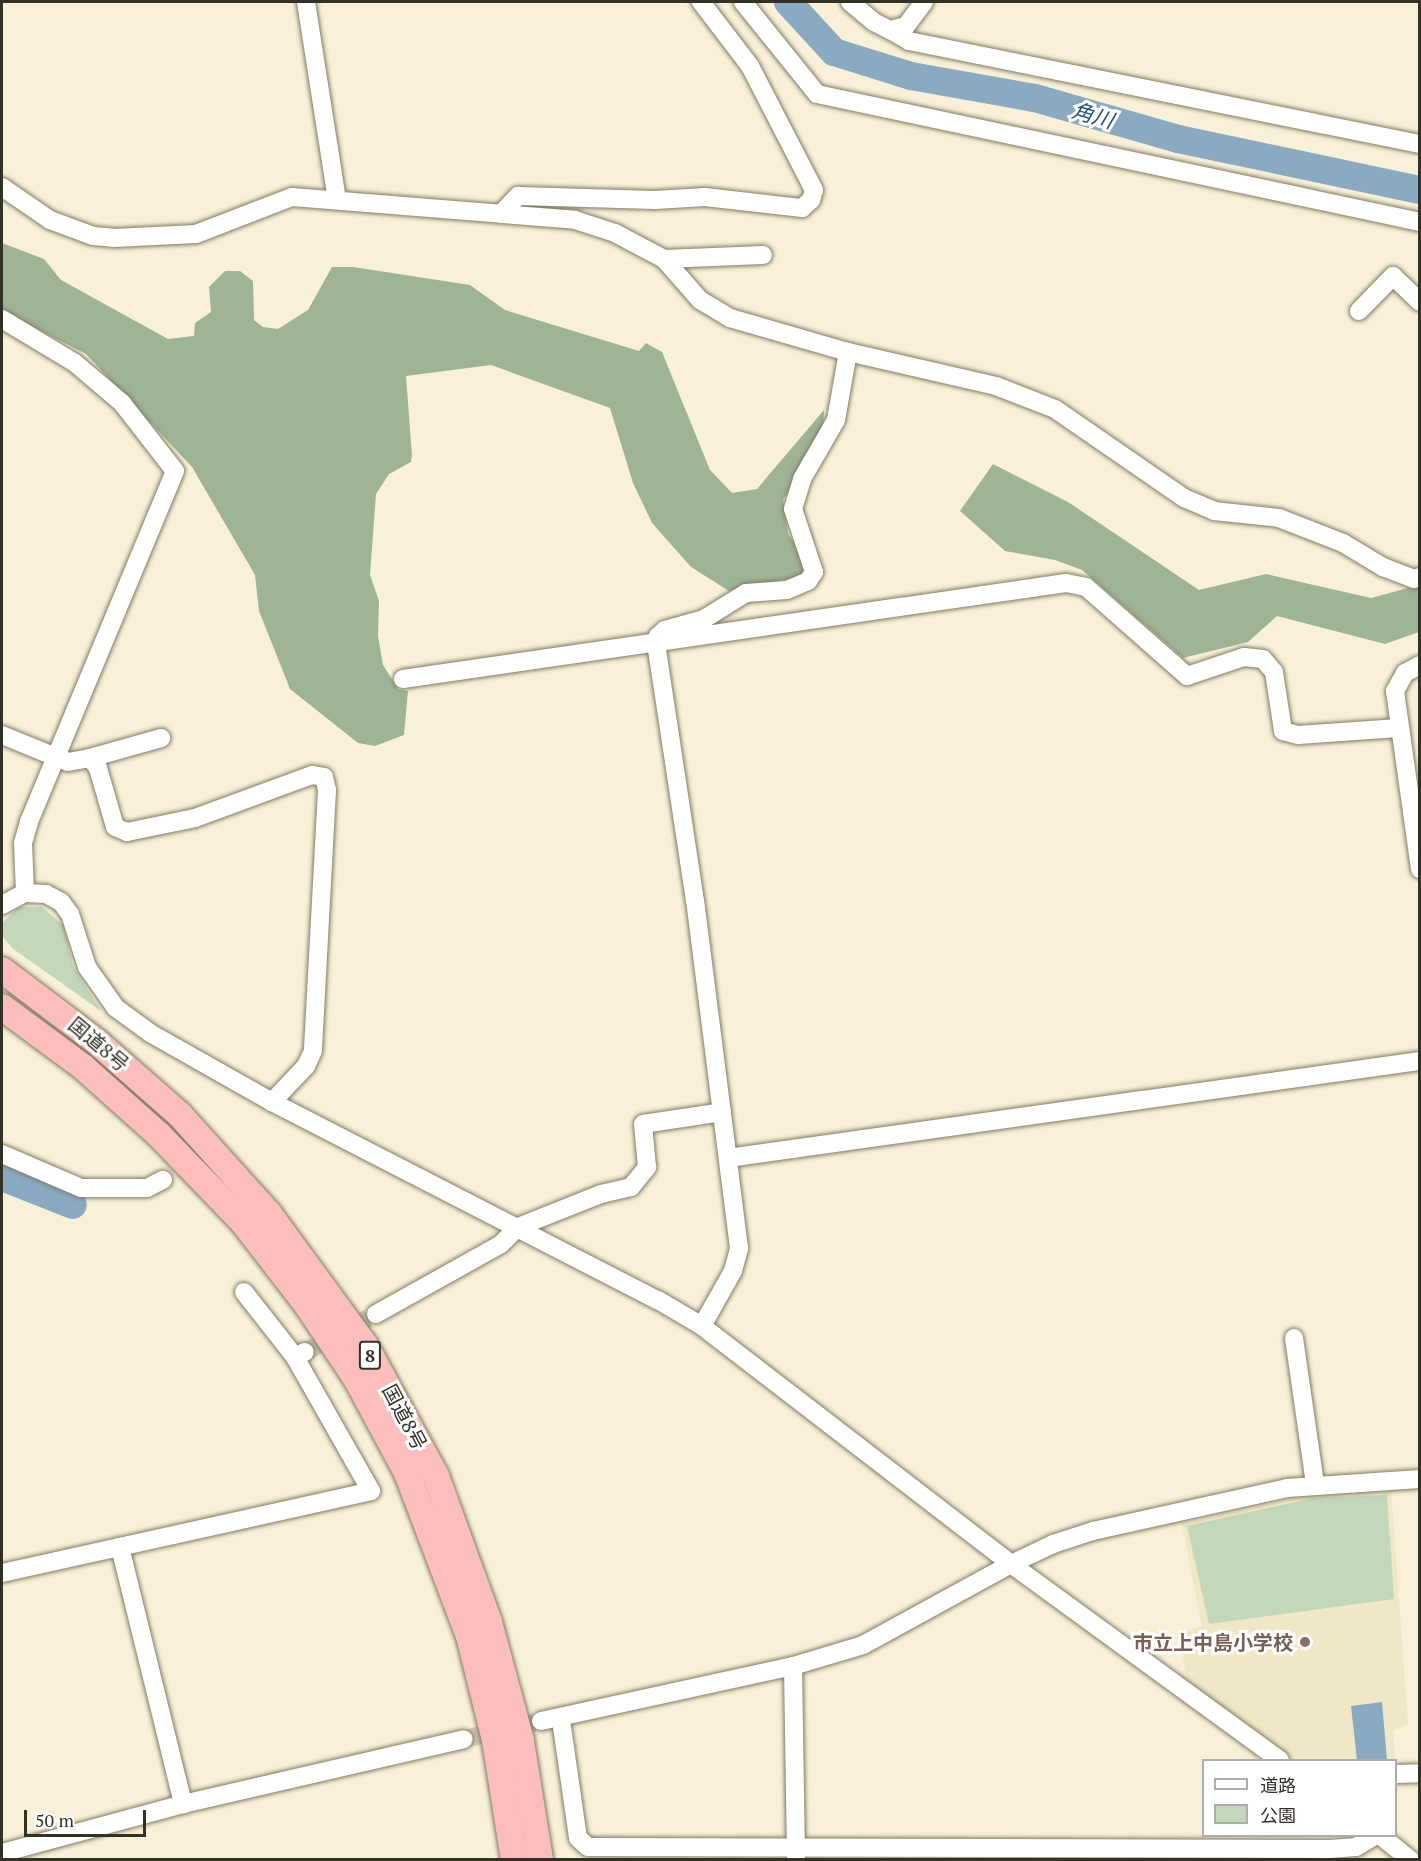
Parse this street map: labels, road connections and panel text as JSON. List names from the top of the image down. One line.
{"streets":{"highway":["国道8号","8"]},"water":["角川"],"places":["市立上中島小学校"],"legend":["道路","公園"],"scale_bar":"50 m"}
